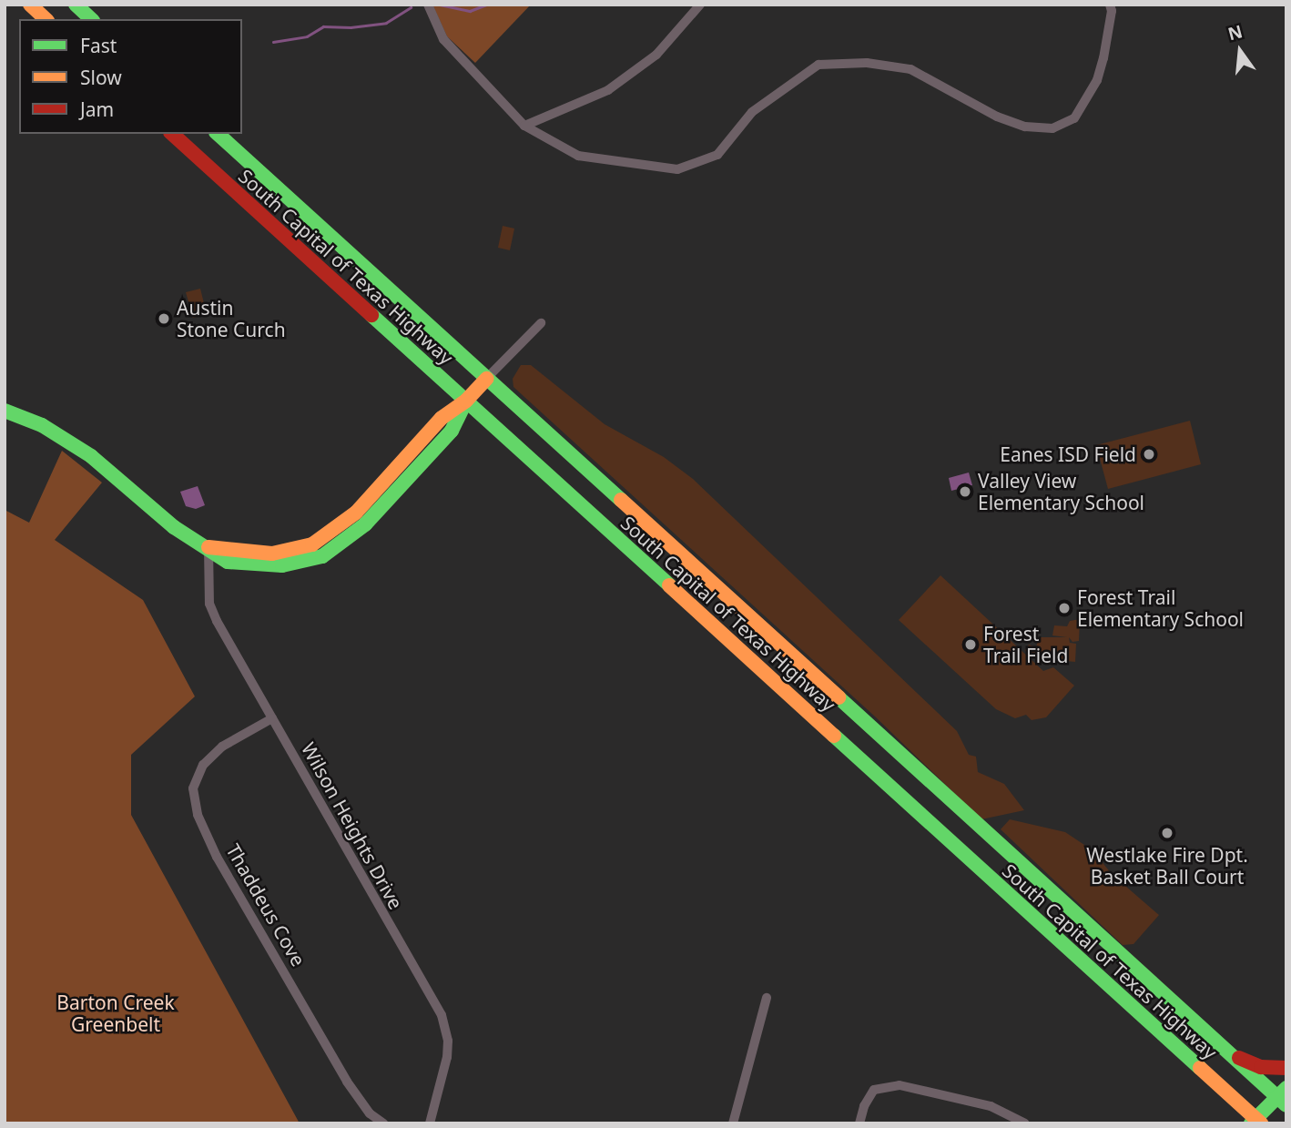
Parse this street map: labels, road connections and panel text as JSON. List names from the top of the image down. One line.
{"streets":{"main road":["South Capital of Texas Highway"],"street":["Wilson Heights Drive","Thaddeus Cove"]},"crossings":[["Wilson Heights Drive","Thaddeus Cove"]],"parks":["Barton Creek Greenbelt"],"places":["Austin Stone Curch","Eanes ISD Field","Valley View Elementary School","Forest Trail Elementary School","Forest Trail Field","Westlake Fire Dpt. Basket Ball Court"],"legend":["Fast","Slow","Jam"],"north":"top"}
